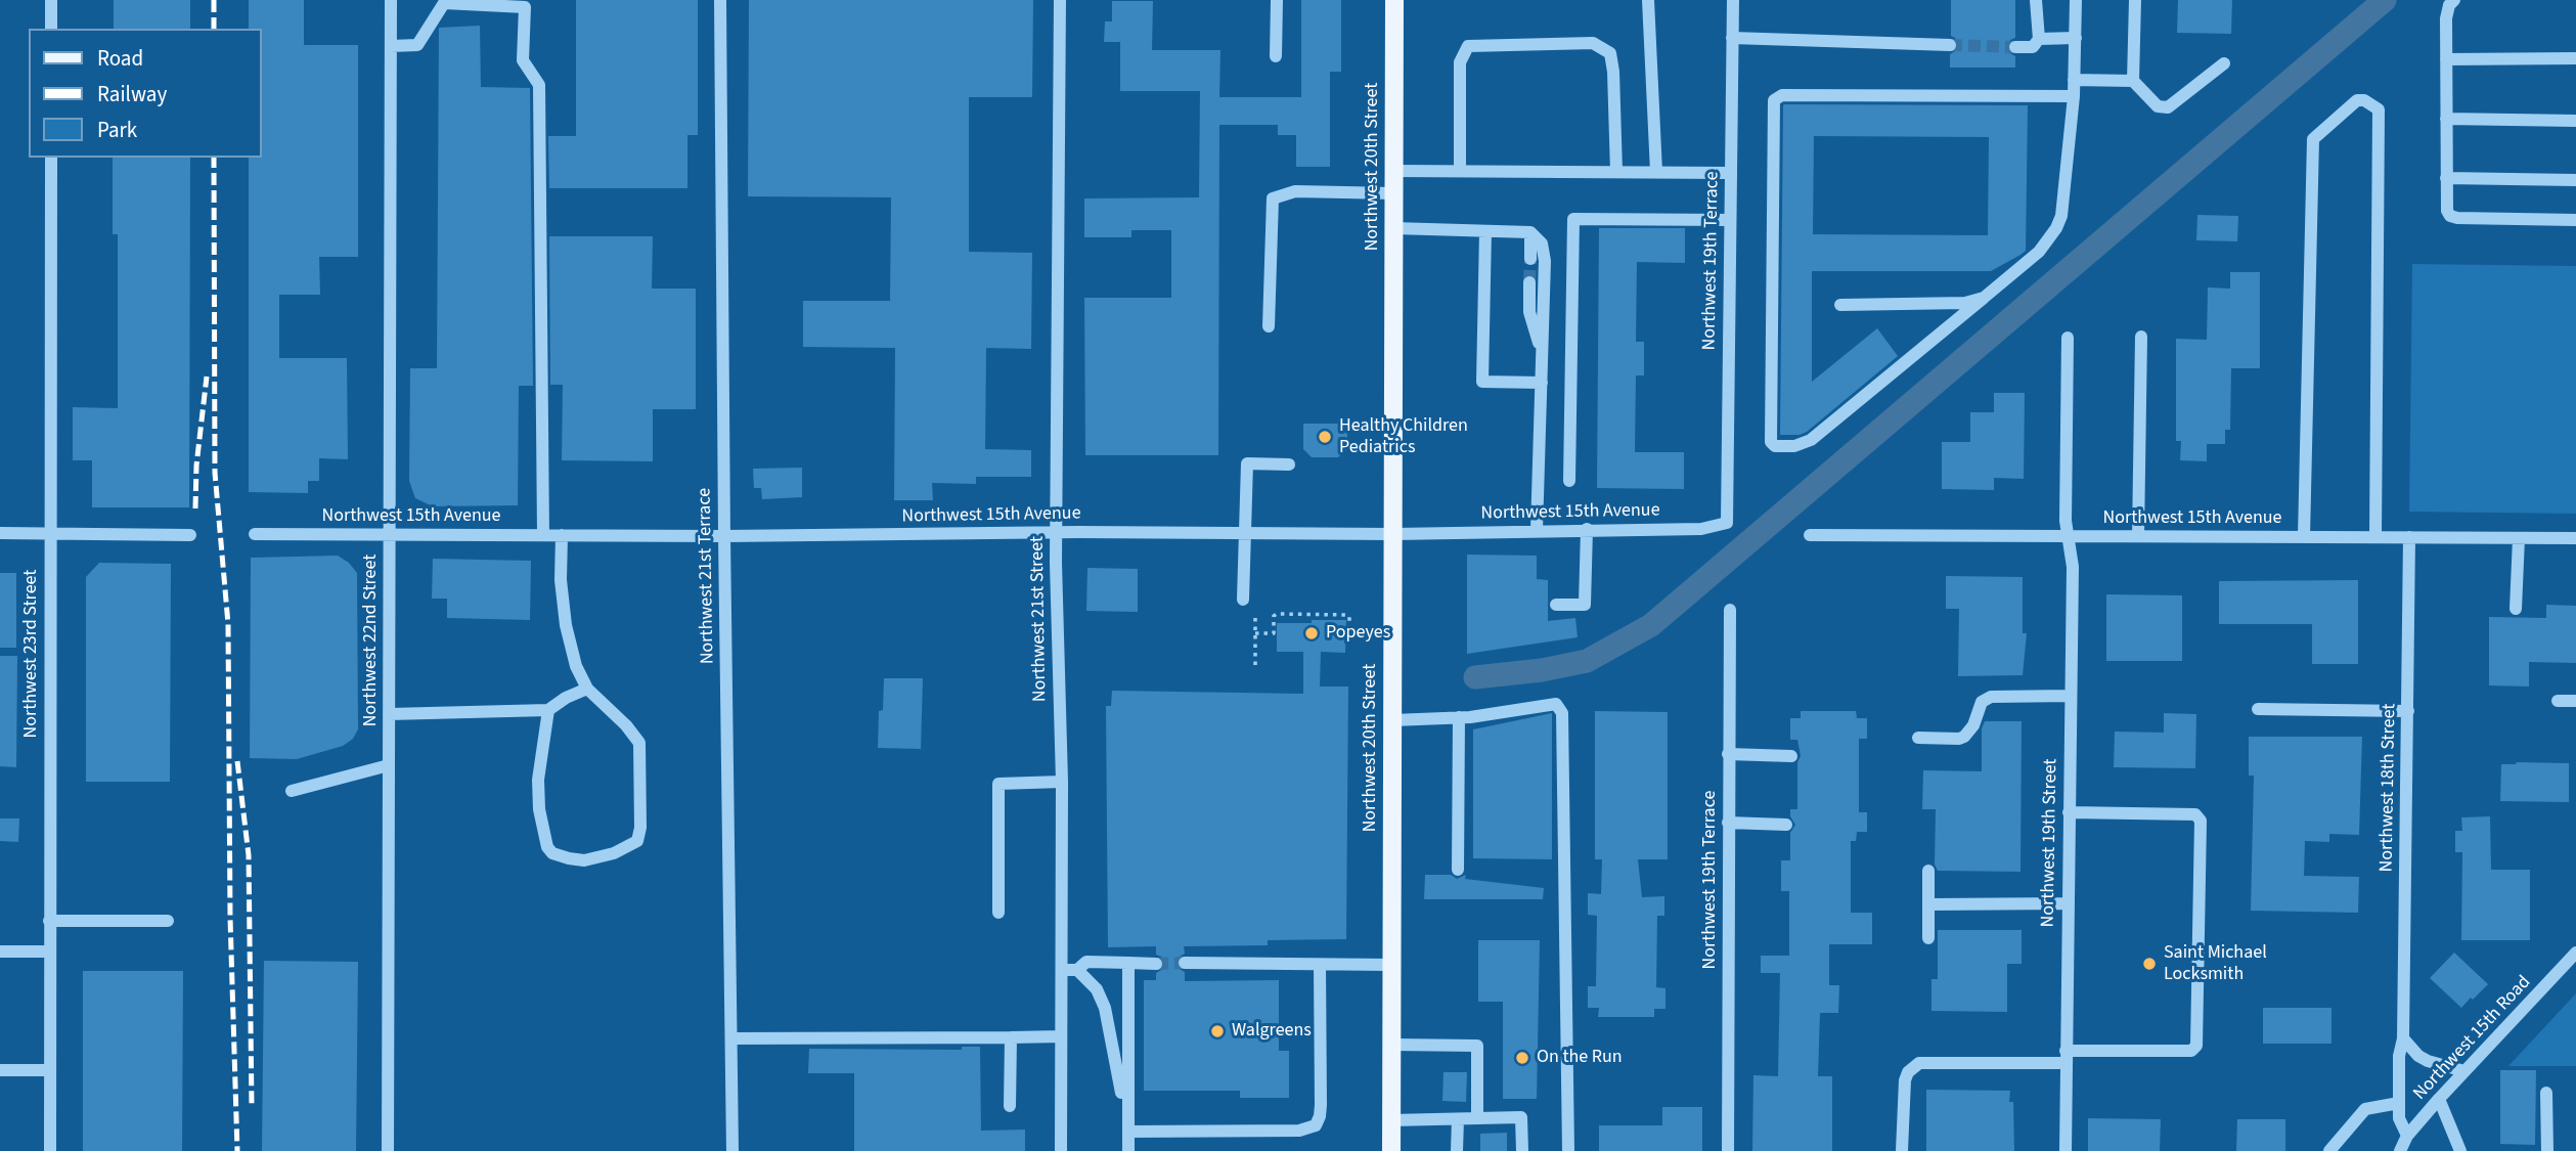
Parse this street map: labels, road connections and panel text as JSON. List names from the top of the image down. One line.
{"streets":{"main road":["Northwest 20th Street"],"street":["Northwest 19th Terrace","Northwest 15th Avenue","Northwest 21st Terrace","Northwest 21st Street","Northwest 22nd Street","Northwest 23rd Street","Northwest 18th Street","Northwest 19th Street","Northwest 15th Road"]},"crossings":[["Northwest 20th Street","Northwest 15th Avenue"],["Northwest 19th Terrace","Northwest 15th Avenue"],["Northwest 15th Avenue","Northwest 21st Terrace"],["Northwest 15th Avenue","Northwest 21st Street"],["Northwest 15th Avenue","Northwest 22nd Street"],["Northwest 15th Avenue","Northwest 18th Street"],["Northwest 15th Avenue","Northwest 19th Street"],["Northwest 18th Street","Northwest 15th Road"]],"places":["Healthy Children Pediatrics","Popeyes","Saint Michael Locksmith","Walgreens","On the Run"],"legend":["Road","Railway","Park"]}
